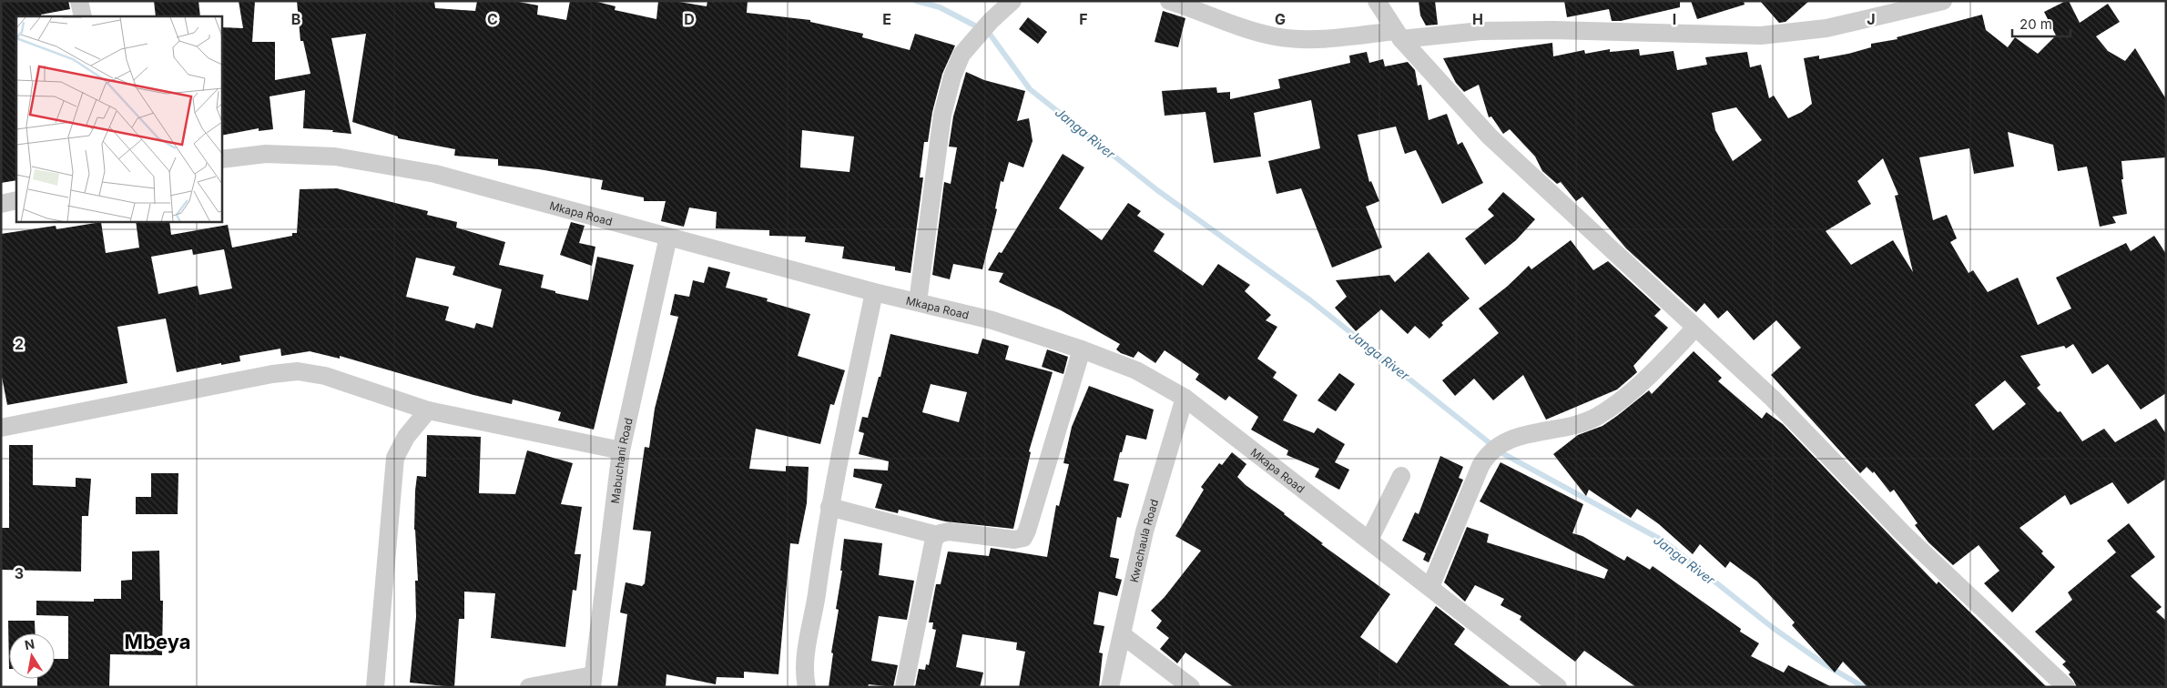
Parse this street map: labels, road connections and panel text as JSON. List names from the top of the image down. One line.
{"streets":{"street":["Mkapa Road","Mabuchani Road","Kwachaula Road"]},"crossings":[["Mkapa Road","Mabuchani Road"],["Mkapa Road","Kwachaula Road"]],"districts":["Mbeya"],"water":["Janga River"],"scale_bar":"20 m","north":"top","grid":{"columns":["B","C","D","E","F","G","H","I","J"],"rows":["2","3"]}}
